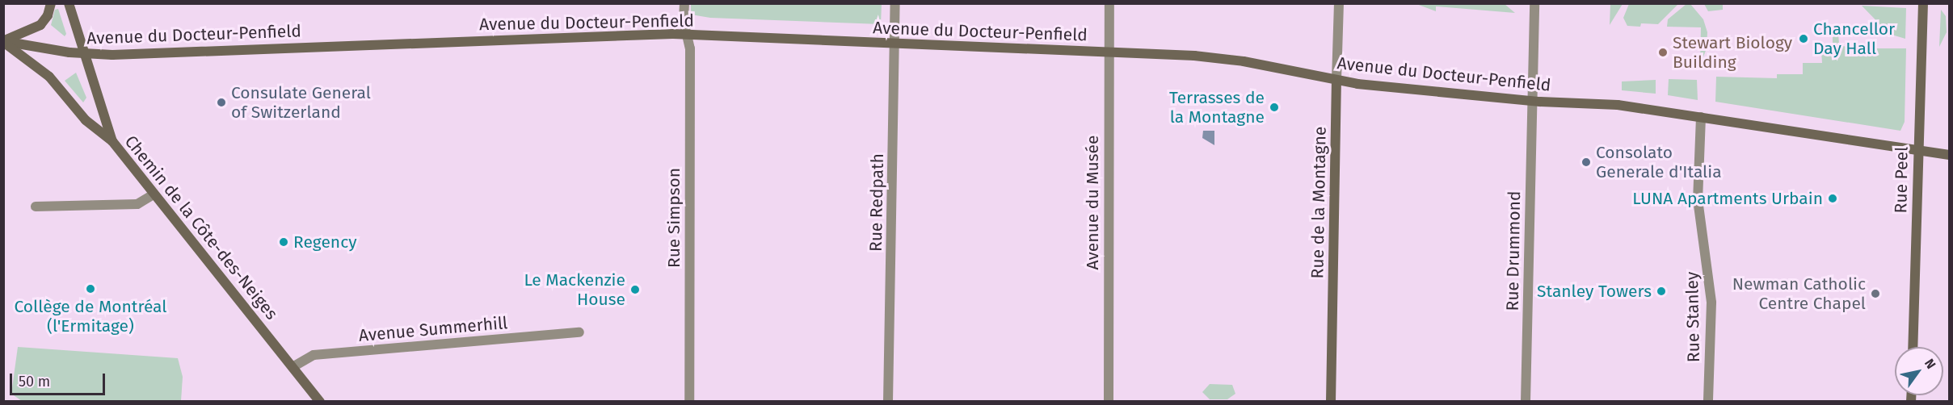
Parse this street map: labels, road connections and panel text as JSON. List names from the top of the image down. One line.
{"streets":{"main road":["Avenue du Docteur-Penfield","Rue Peel","Rue de la Montagne","Chemin de la Côte-des-Neiges"],"street":["Rue Redpath","Avenue du Musée","Rue Simpson","Rue Drummond","Rue Stanley","Avenue Summerhill"]},"crossings":[["Avenue du Docteur-Penfield","Rue Peel"],["Avenue du Docteur-Penfield","Rue Redpath"],["Avenue du Docteur-Penfield","Avenue du Musée"],["Avenue du Docteur-Penfield","Rue de la Montagne"],["Avenue du Docteur-Penfield","Rue Simpson"],["Avenue du Docteur-Penfield","Chemin de la Côte-des-Neiges"],["Avenue du Docteur-Penfield","Rue Drummond"],["Avenue du Docteur-Penfield","Rue Stanley"],["Chemin de la Côte-des-Neiges","Avenue Summerhill"]],"places":["Chancellor Day Hall","Stewart Biology Building","Consulate General of Switzerland","Terrasses de la Montagne","Consolato Generale d'Italia","LUNA Apartments Urbain","Regency","Collège de Montréal (l'Ermitage)","Le Mackenzie House","Stanley Towers","Newman Catholic Centre Chapel"],"scale_bar":"50 m","north":"top right"}
